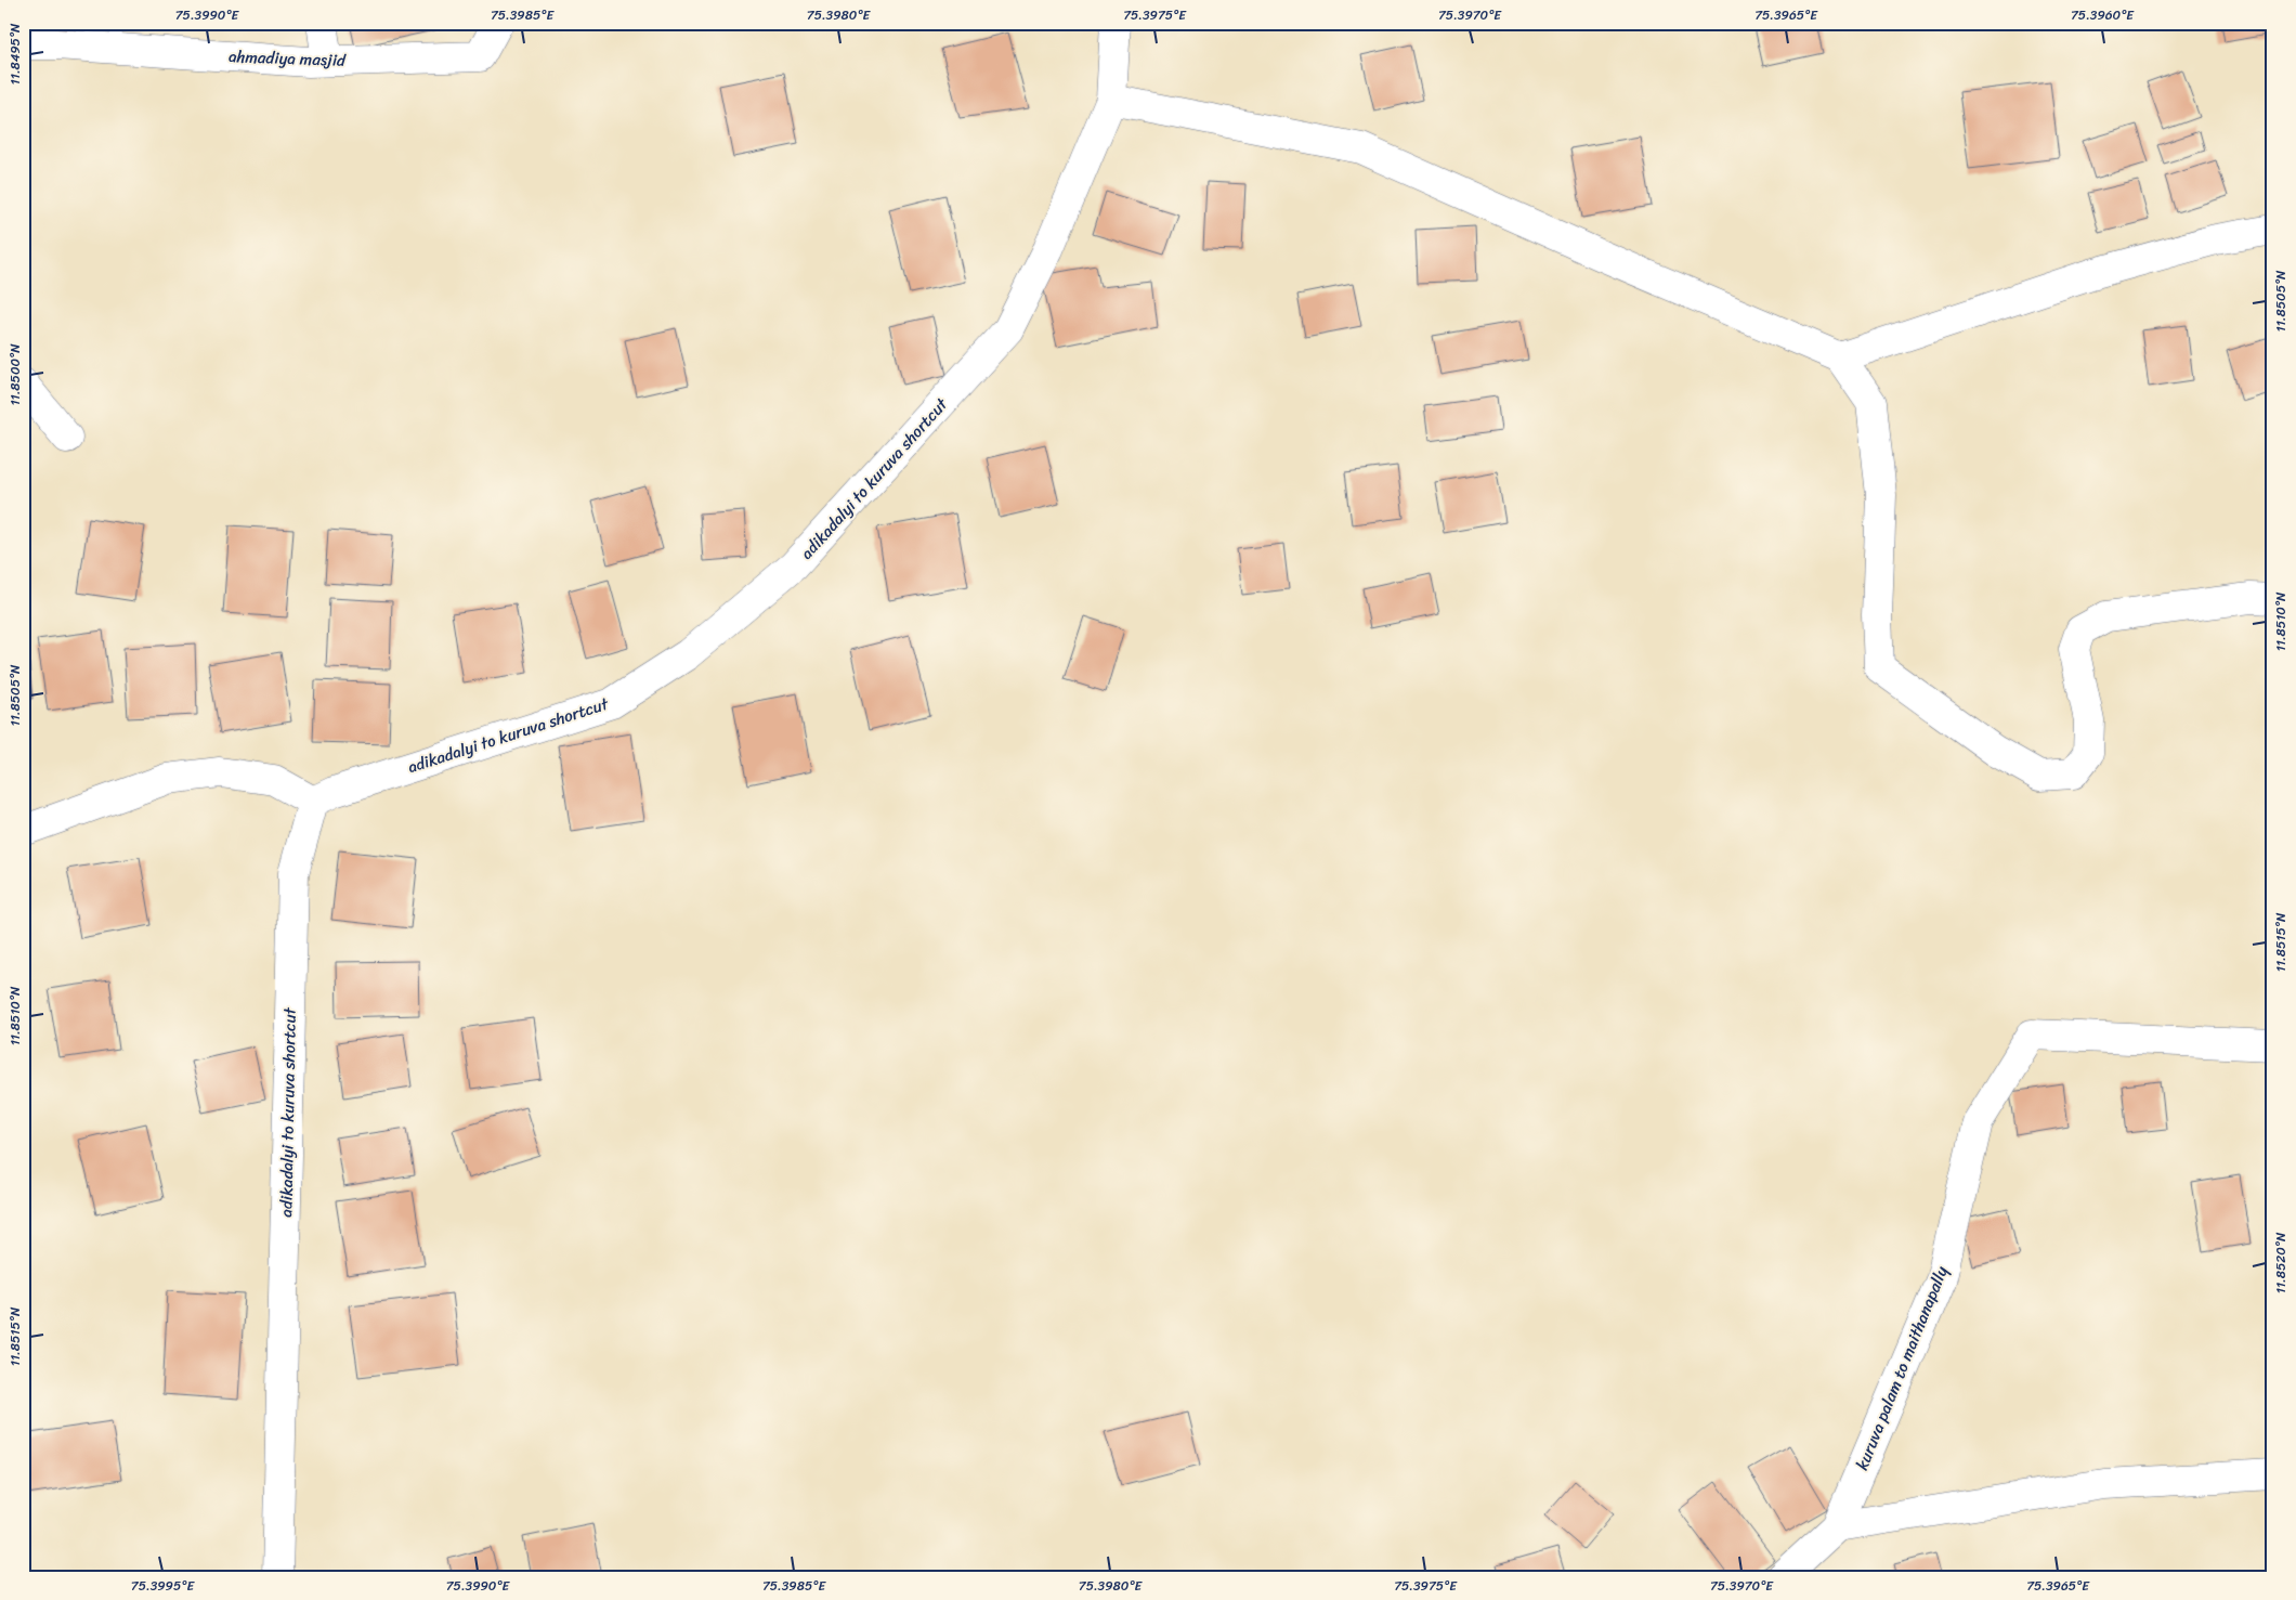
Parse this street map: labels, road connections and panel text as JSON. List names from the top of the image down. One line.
{"streets":{"street":["ahmadiya masjid","adikadalyi to kuruva shortcut","kuruva palam to maithanapally"]},"coordinates":["75.3990°E","75.3985°E","75.3980°E","75.3975°E","75.3970°E","75.3965°E","75.3960°E","11.8495°N","11.8505°N","11.8500°N","11.8510°N","11.8515°N","11.8520°N","75.3995°E"]}
